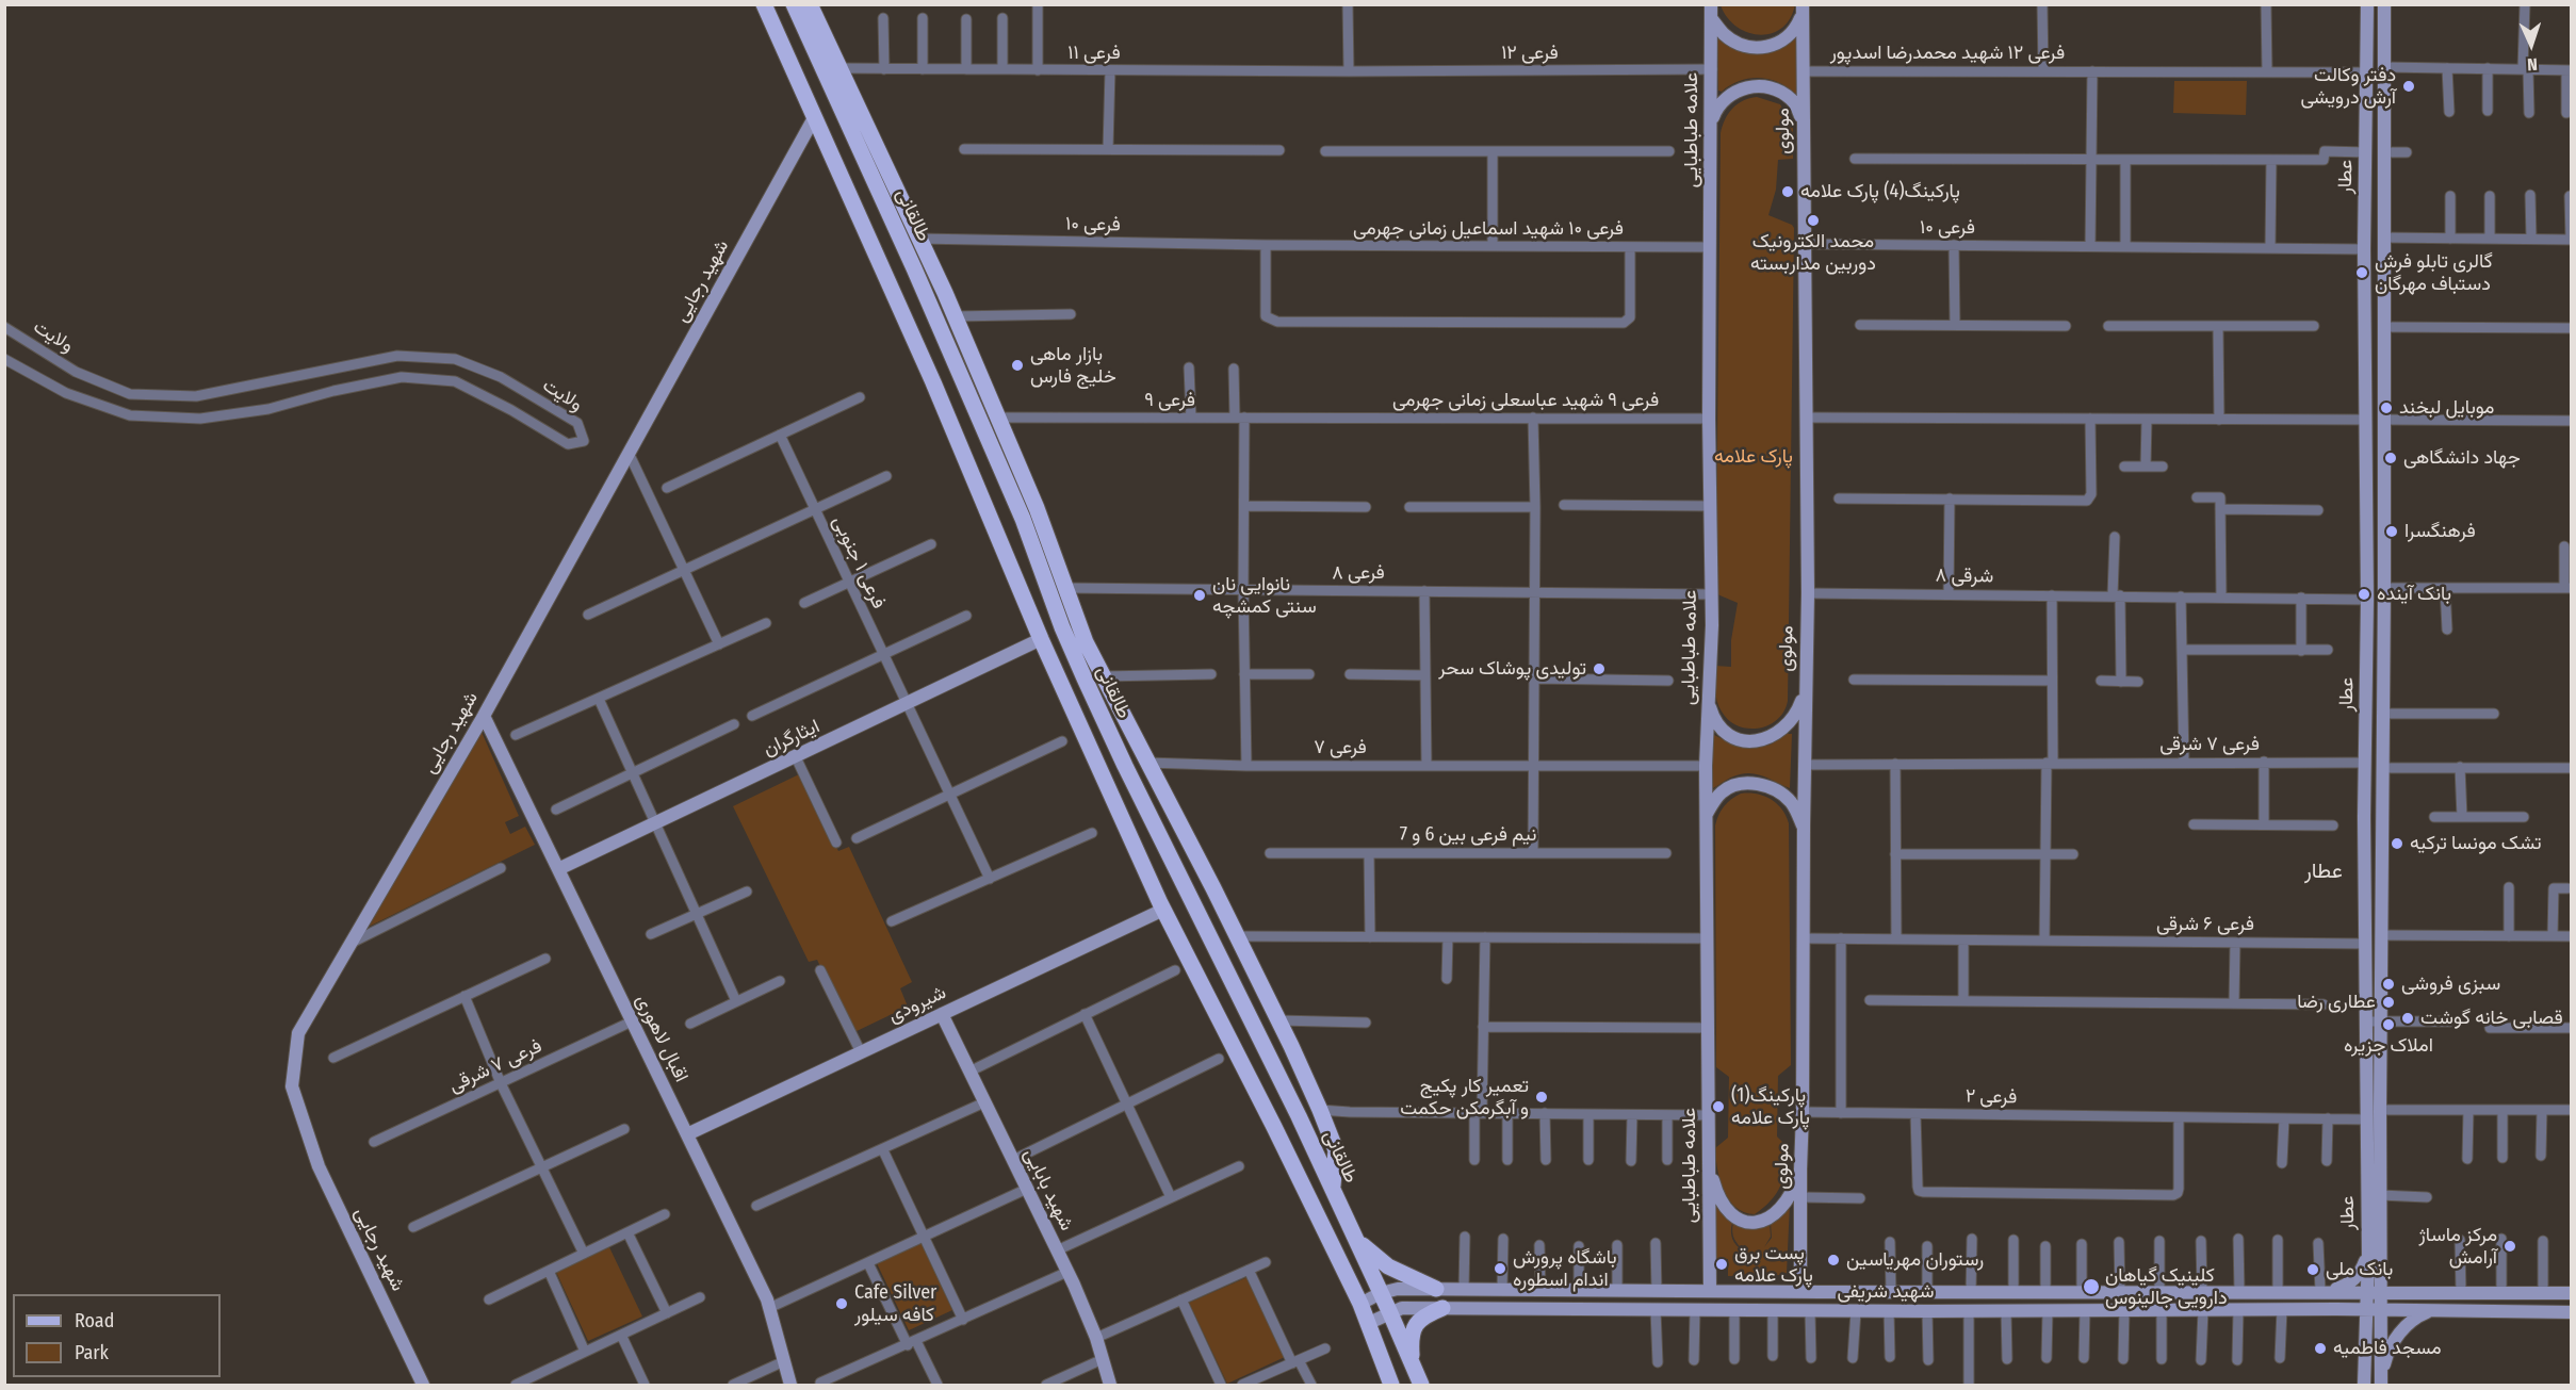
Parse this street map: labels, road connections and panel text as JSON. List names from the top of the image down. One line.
{"streets":{"main road":["طالقانی"],"street":["فرعی ۱۱","فرعی ۱۲","فرعی ۱۲ شهید محمدرضا اسدپور","علامه طباطبایی","مولوی","عطار","فرعی ۱۰","فرعی ۱۰ شهید اسماعیل زمانی جهرمی","شهید رجایی","ولایت","فرعی ۹","فرعی ۹ شهید عباسعلی زمانی جهرمی","فرعی ۱ جنوبی","فرعی ۸","۸ شرقی","ایثارگران","فرعی ۷ شرقی","فرعی ۷","نیم فرعی بین 6 و 7","فرعی ۶ شرقی","شیرودی","اقبال لاهوری","فرعی ۲","شهید بابایی","شهید شریفی"]},"crossings":[["فرعی ۱۱","فرعی ۱۲"],["فرعی ۱۲","علامه طباطبایی"],["فرعی ۱۲ شهید محمدرضا اسدپور","مولوی"],["فرعی ۱۲ شهید محمدرضا اسدپور","عطار"],["علامه طباطبایی","فرعی ۱۰ شهید اسماعیل زمانی جهرمی"],["علامه طباطبایی","فرعی ۹ شهید عباسعلی زمانی جهرمی"],["علامه طباطبایی","فرعی ۸"],["علامه طباطبایی","فرعی ۷"],["علامه طباطبایی","شهید شریفی"],["مولوی","فرعی ۱۰"],["مولوی","۸ شرقی"],["مولوی","فرعی ۷ شرقی"],["مولوی","فرعی ۶ شرقی"],["مولوی","فرعی ۲"],["مولوی","شهید شریفی"],["عطار","فرعی ۱۰"],["عطار","۸ شرقی"],["عطار","فرعی ۷ شرقی"],["عطار","فرعی ۶ شرقی"],["عطار","فرعی ۲"],["عطار","شهید شریفی"],["طالقانی","شهید شریفی"],["فرعی ۱۰","فرعی ۱۰ شهید اسماعیل زمانی جهرمی"],["شهید رجایی","اقبال لاهوری"],["فرعی ۹","فرعی ۹ شهید عباسعلی زمانی جهرمی"],["فرعی ۱ جنوبی","ایثارگران"],["ایثارگران","اقبال لاهوری"],["فرعی ۷ شرقی","اقبال لاهوری"],["شیرودی","اقبال لاهوری"],["شیرودی","شهید بابایی"]],"districts":["عطار"],"parks":["پارک علامه"],"places":["دفتر وکالت آرش درویشی","پارکینگ(4) پارک علامه","محمد الکترونیک دوربین مداربسته","گالری تابلو فرش دستباف مهرگان","بازار ماهی خلیج فارس","موبایل لبخند","جهاد دانشگاهی","فرهنگسرا","بانک آینده","نانوایی نان سنتی کمشچه","تولیدی پوشاک سحر","تشک مونسا ترکیه","سبزی فروشی","عطاری رضا","قصابی خانه گوشت","املاک جزیره","تعمیر کار پکیج و آبگرمکن حکمت","پارکینگ(1) پارک علامه","مرکز ماساژ آرامش","رستوران مهریاسین","پست برق پارک علامه","باشگاه پرورش اندام اسطوره","بانک ملی","کلینیک گیاهان دارویی جالینوس","Cafe Silver کافه سیلور","مسجد فاطمیه"],"legend":["Road","Park"],"north":"bottom"}
